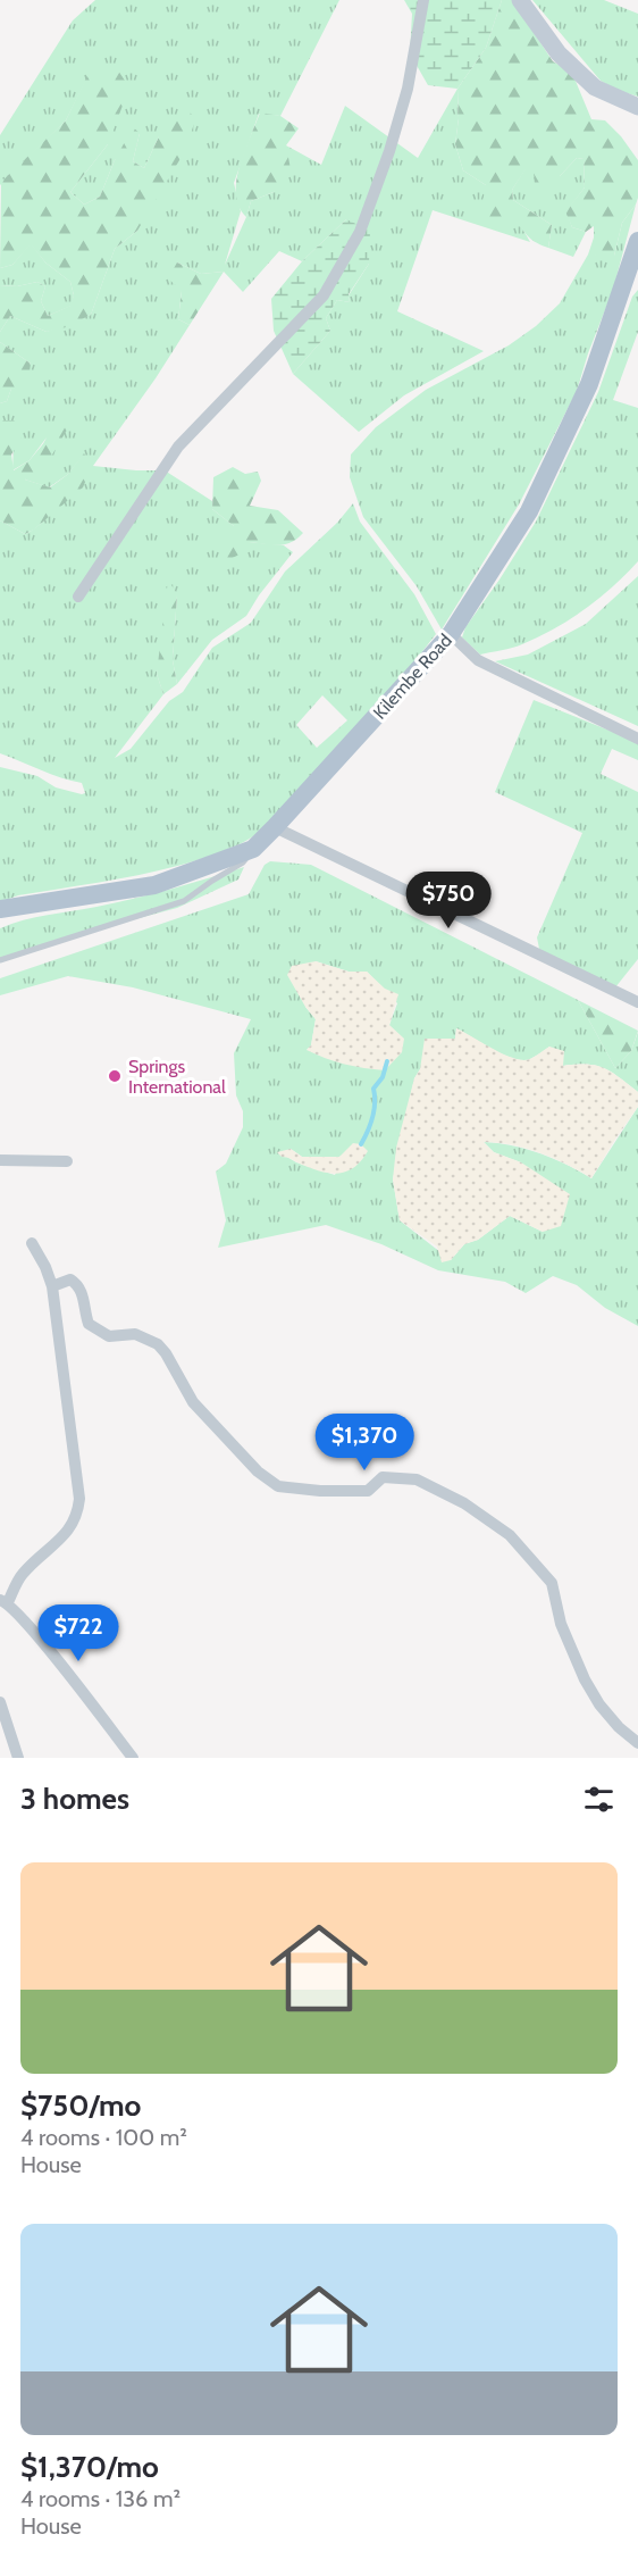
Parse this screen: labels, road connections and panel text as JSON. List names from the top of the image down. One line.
{"streets":{"main road":["Kilembe Road"]},"places":["Springs International"],"page":{"price":["$750","$1,370","$722"],"heading":"3 homes","list":[{"name":"$750/mo","note":"4 rooms · 100 m² · House"},{"name":"$1,370/mo","note":"4 rooms · 136 m² · House"}]}}
